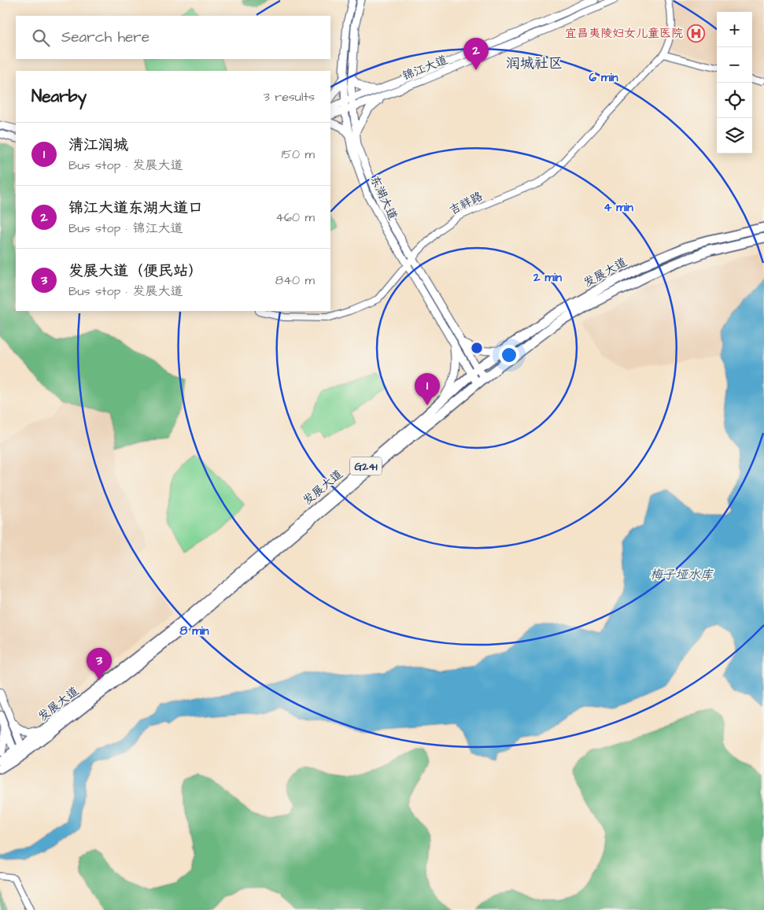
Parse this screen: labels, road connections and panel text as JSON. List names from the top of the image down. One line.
{"streets":{"highway":["发展大道","G241"],"main road":["锦江大道","东湖大道"],"street":["吉祥路"]},"crossings":[["锦江大道","东湖大道"],["东湖大道","吉祥路"],["东湖大道","发展大道"]],"districts":["润城社区"],"water":["梅子垭水库"],"places":{"hospital":["宜昌夷陵妇女儿童医院"]},"page":{"map_buttons":["+","−"],"search":"Search here","pins":["2","1","3"],"heading":["Nearby","3 results"],"list":[{"mark":"1","name":"清江润城","note":"Bus stop · 发展大道","value":"150 m"},{"mark":"2","name":"锦江大道东湖大道口","note":"Bus stop · 锦江大道","value":"460 m"},{"mark":"3","name":"发展大道（便民站）","note":"Bus stop · 发展大道","value":"840 m"}]},"rings":["6 min","4 min","2 min","8 min"]}
